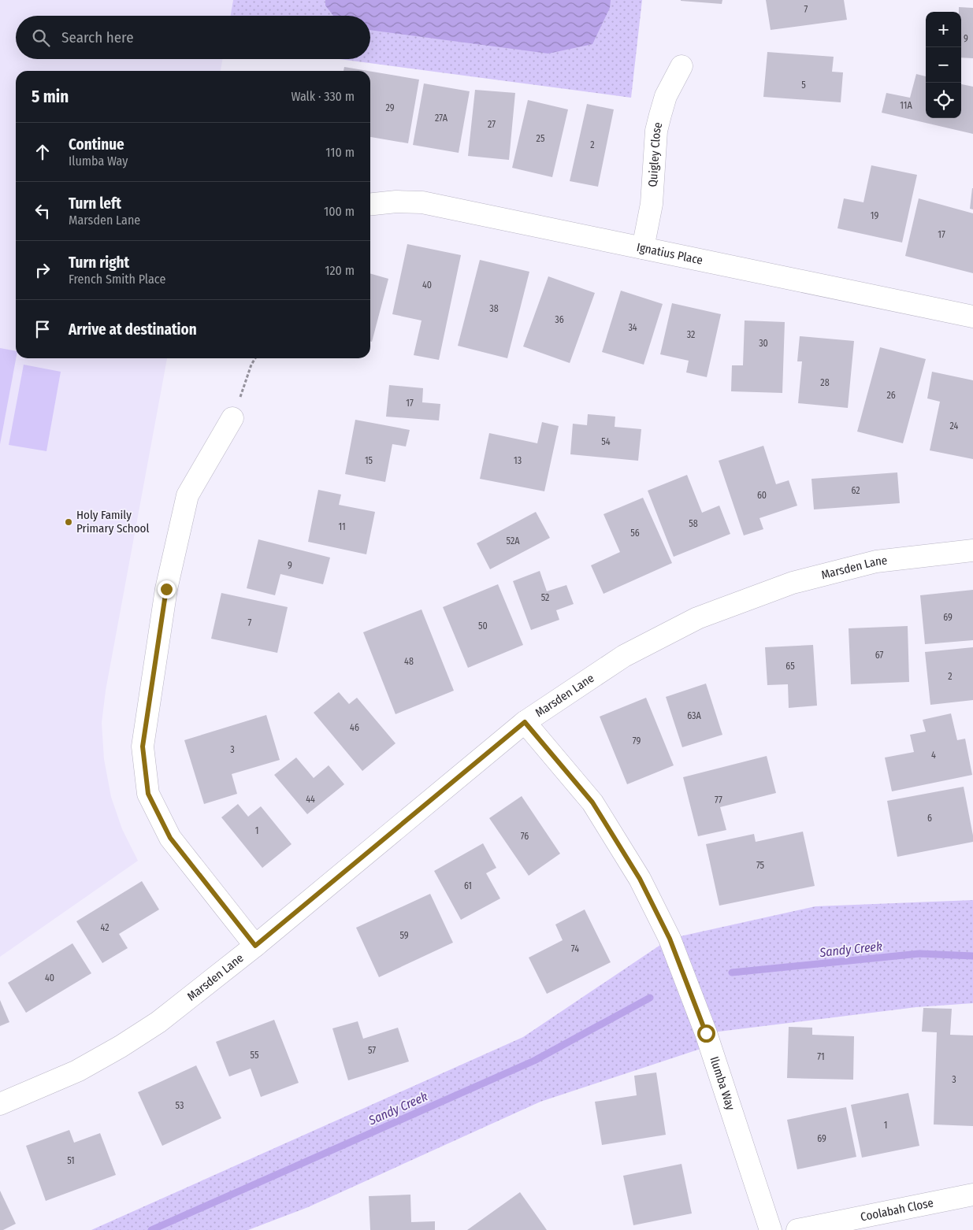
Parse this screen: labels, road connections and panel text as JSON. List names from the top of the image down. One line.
{"streets":{"street":["Quigley Close","Ignatius Place","Marsden Lane","Ilumba Way","Coolabah Close"]},"crossings":[["Quigley Close","Ignatius Place"],["Marsden Lane","Ilumba Way"]],"water":["Sandy Creek"],"places":["Holy Family Primary School"],"house_numbers":["7","9","5","11A","29","27A","27","25","2","19","17","40","38","36","34","32","30","28","26","17","24","54","15","13","62","60","58","11","56","52A","9","52","69","7","50","67","48","65","2","63A","46","79","3","4","44","77","6","1","76","75","61","42","59","74","40","57","55","71","3","53","1","69","51"],"page":{"map_buttons":["+","−"],"search":"Search here","heading":["5 min","Walk · 330 m"],"list":[["Continue","Ilumba Way","110 m"],["Turn left","Marsden Lane","100 m"],["Turn right","French Smith Place","120 m"],"Arrive at destination"]}}
